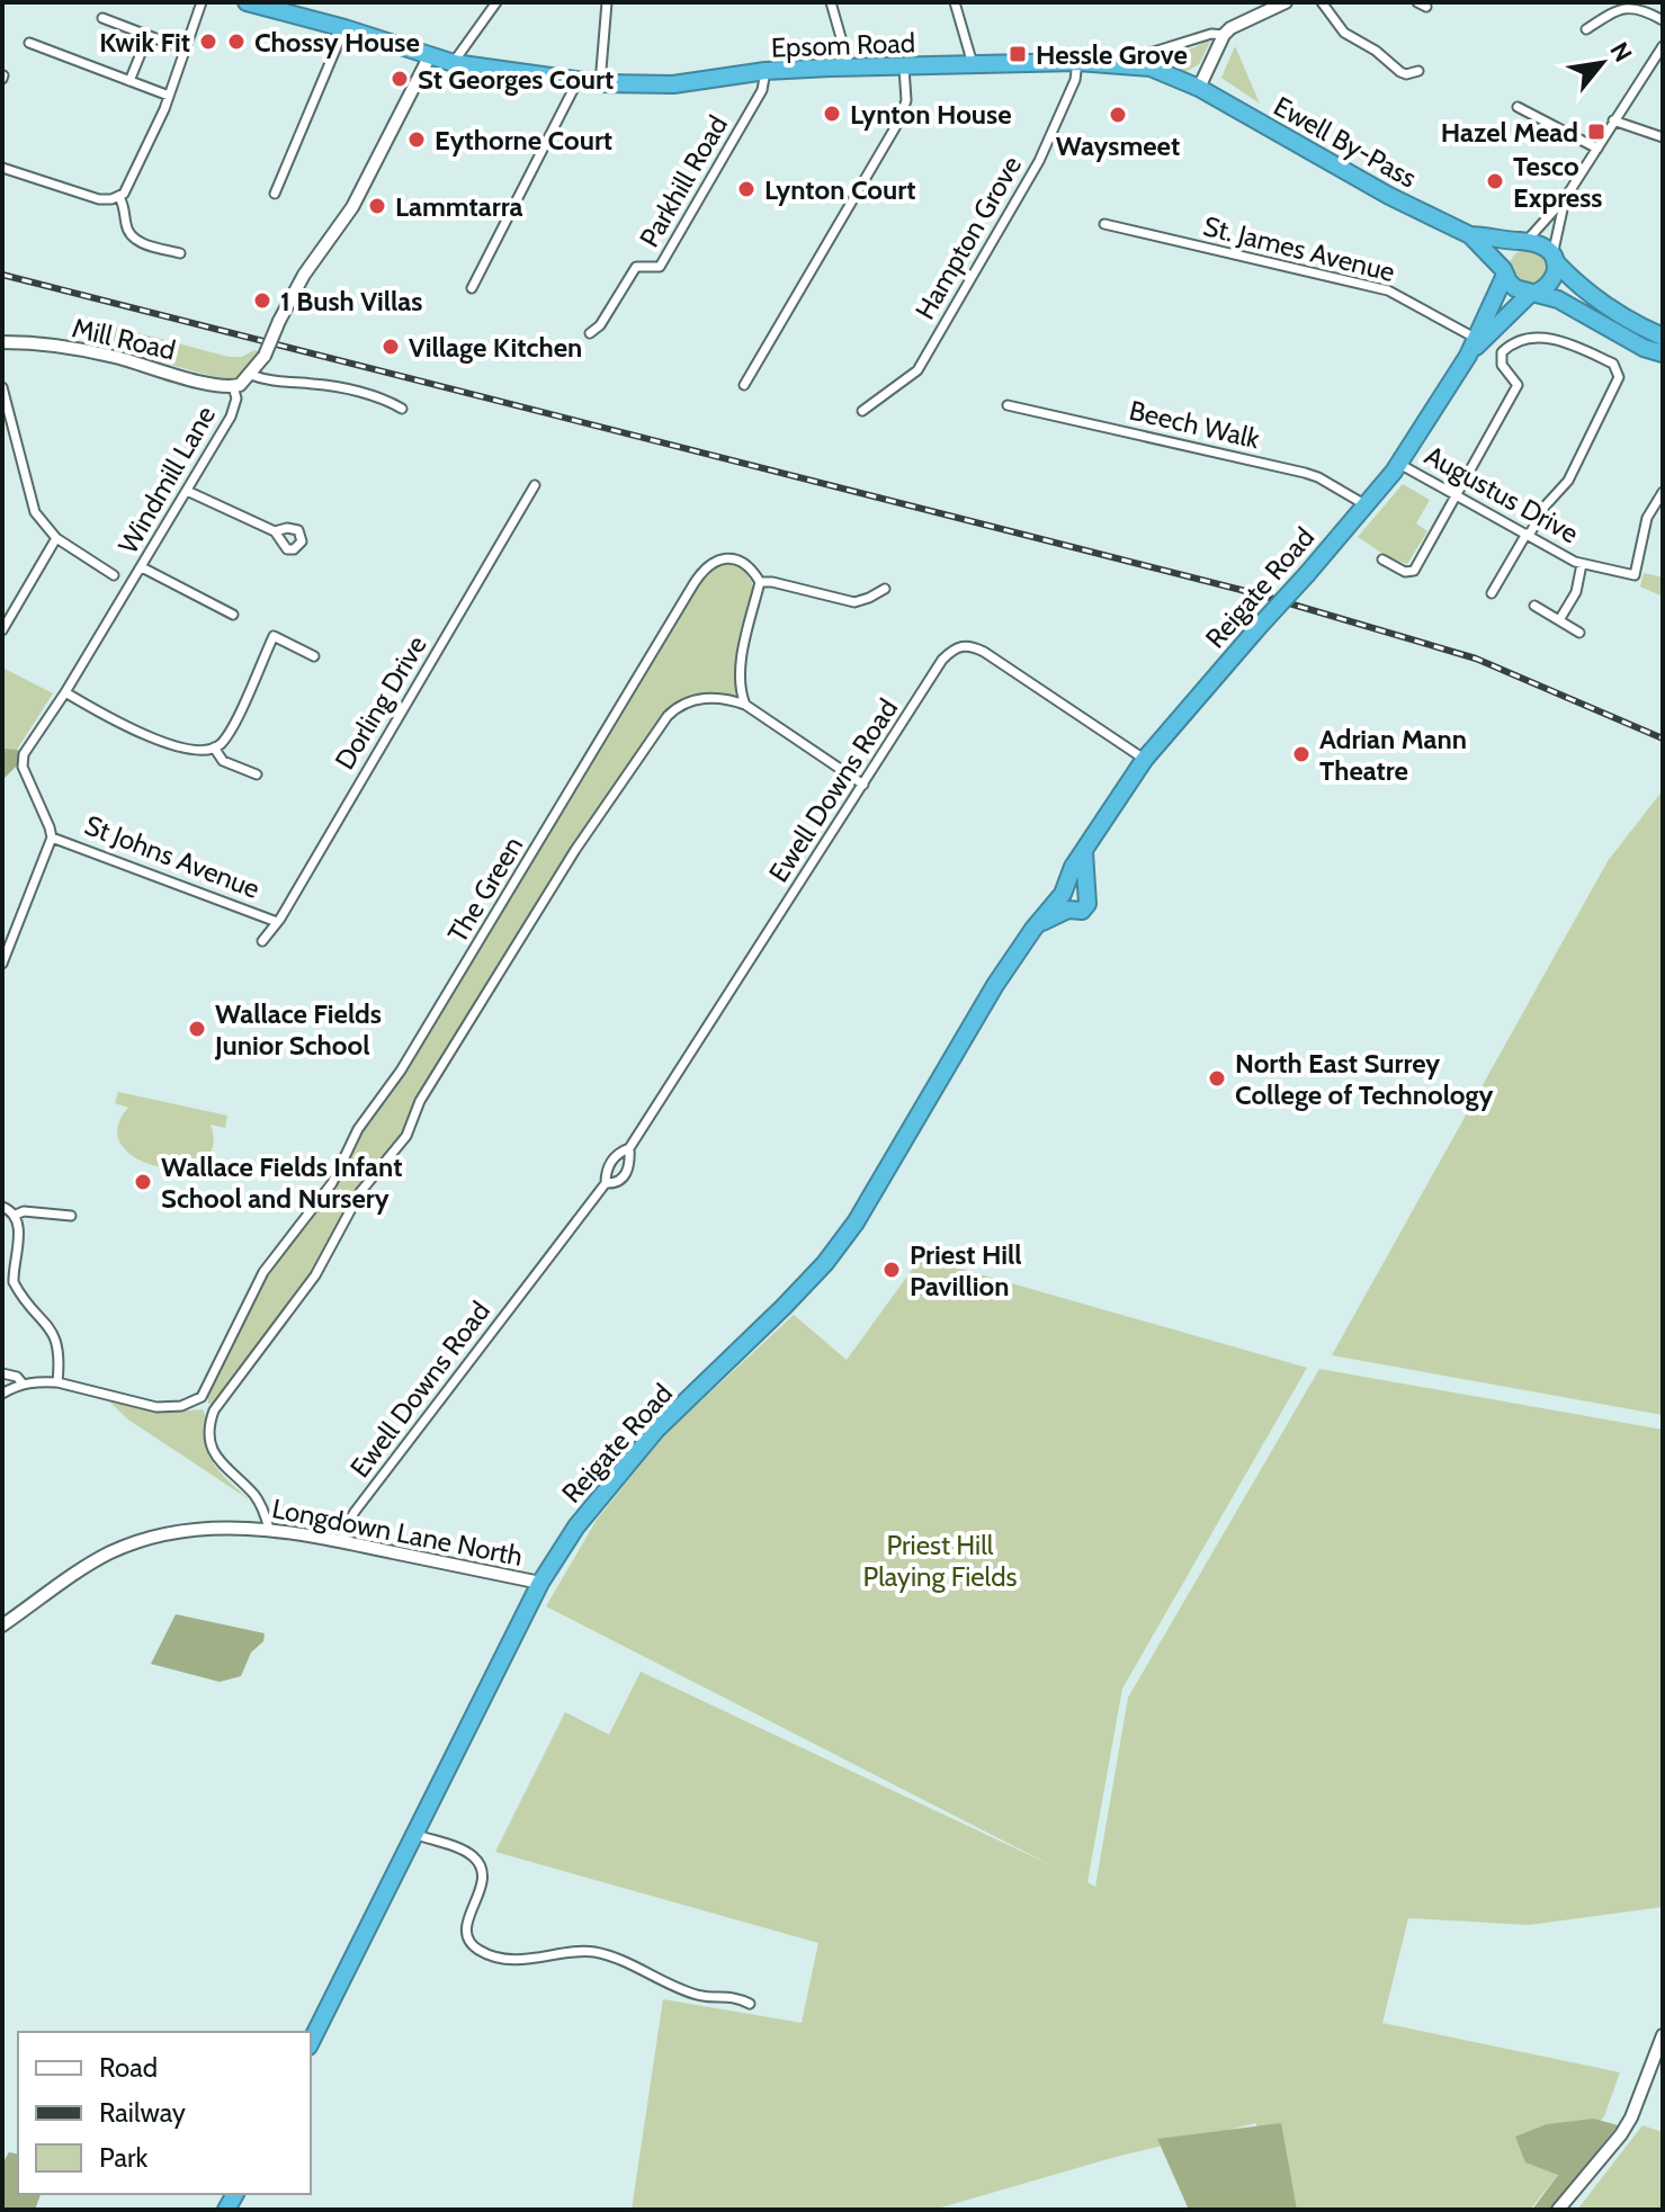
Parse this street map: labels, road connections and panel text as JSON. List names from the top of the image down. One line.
{"streets":{"highway":["Epsom Road","Ewell By-Pass","Reigate Road"],"street":["Parkhill Road","Hampton Grove","St. James Avenue","Mill Road","Beech Walk","Windmill Lane","Augustus Drive","Dorling Drive","Ewell Downs Road","St Johns Avenue","The Green","Longdown Lane North"]},"crossings":[["Epsom Road","Ewell By-Pass"],["Epsom Road","Parkhill Road"],["Epsom Road","Hampton Grove"],["Epsom Road","Windmill Lane"],["Ewell By-Pass","Reigate Road"],["St. James Avenue","Reigate Road"],["Mill Road","Windmill Lane"],["Beech Walk","Reigate Road"],["Windmill Lane","St Johns Avenue"],["Augustus Drive","Reigate Road"],["Reigate Road","Ewell Downs Road"],["Reigate Road","Longdown Lane North"],["Dorling Drive","St Johns Avenue"],["Ewell Downs Road","The Green"],["Ewell Downs Road","Longdown Lane North"]],"parks":["Priest Hill Playing Fields"],"places":{"other":["Kwik Fit","Chossy House","St Georges Court","Lynton House","Waysmeet","Eythorne Court","Tesco Express","Lynton Court","Lammtarra","1 Bush Villas","Village Kitchen","Adrian Mann Theatre","Wallace Fields Junior School","North East Surrey College of Technology","Wallace Fields Infant School and Nursery","Priest Hill Pavillion"],"transit":["Hessle Grove","Hazel Mead"]},"legend":["Road","Railway","Park"],"north":"top right"}
